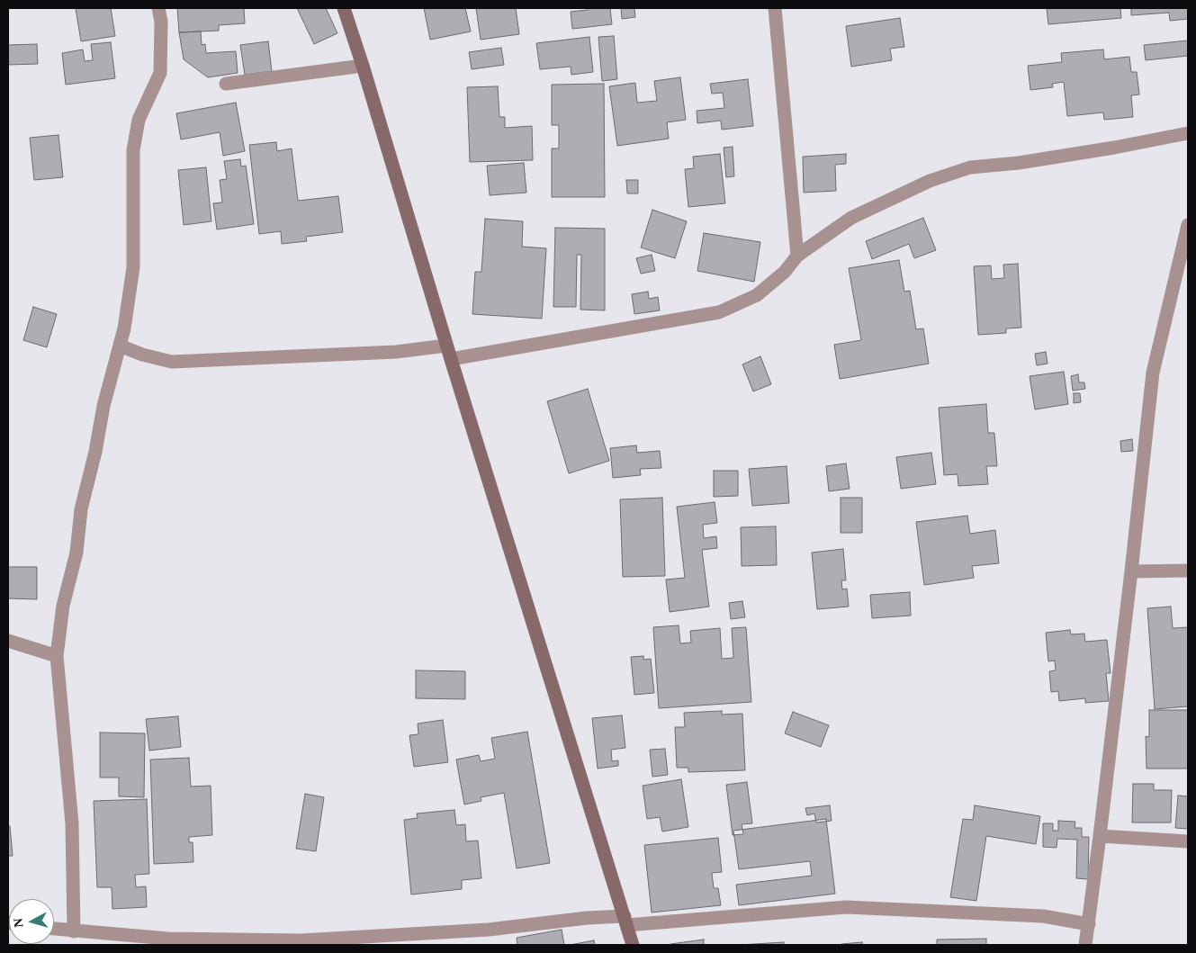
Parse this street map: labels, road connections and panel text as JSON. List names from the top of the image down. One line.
{"north":"left"}
